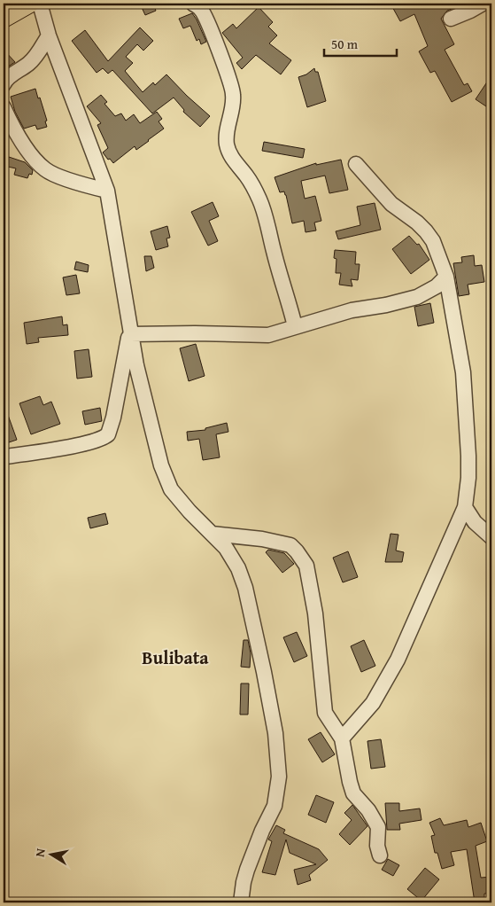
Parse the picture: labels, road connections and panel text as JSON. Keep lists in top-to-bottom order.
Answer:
{
  "districts": ["Bulibata"],
  "scale_bar": "50 m",
  "north": "left"
}
